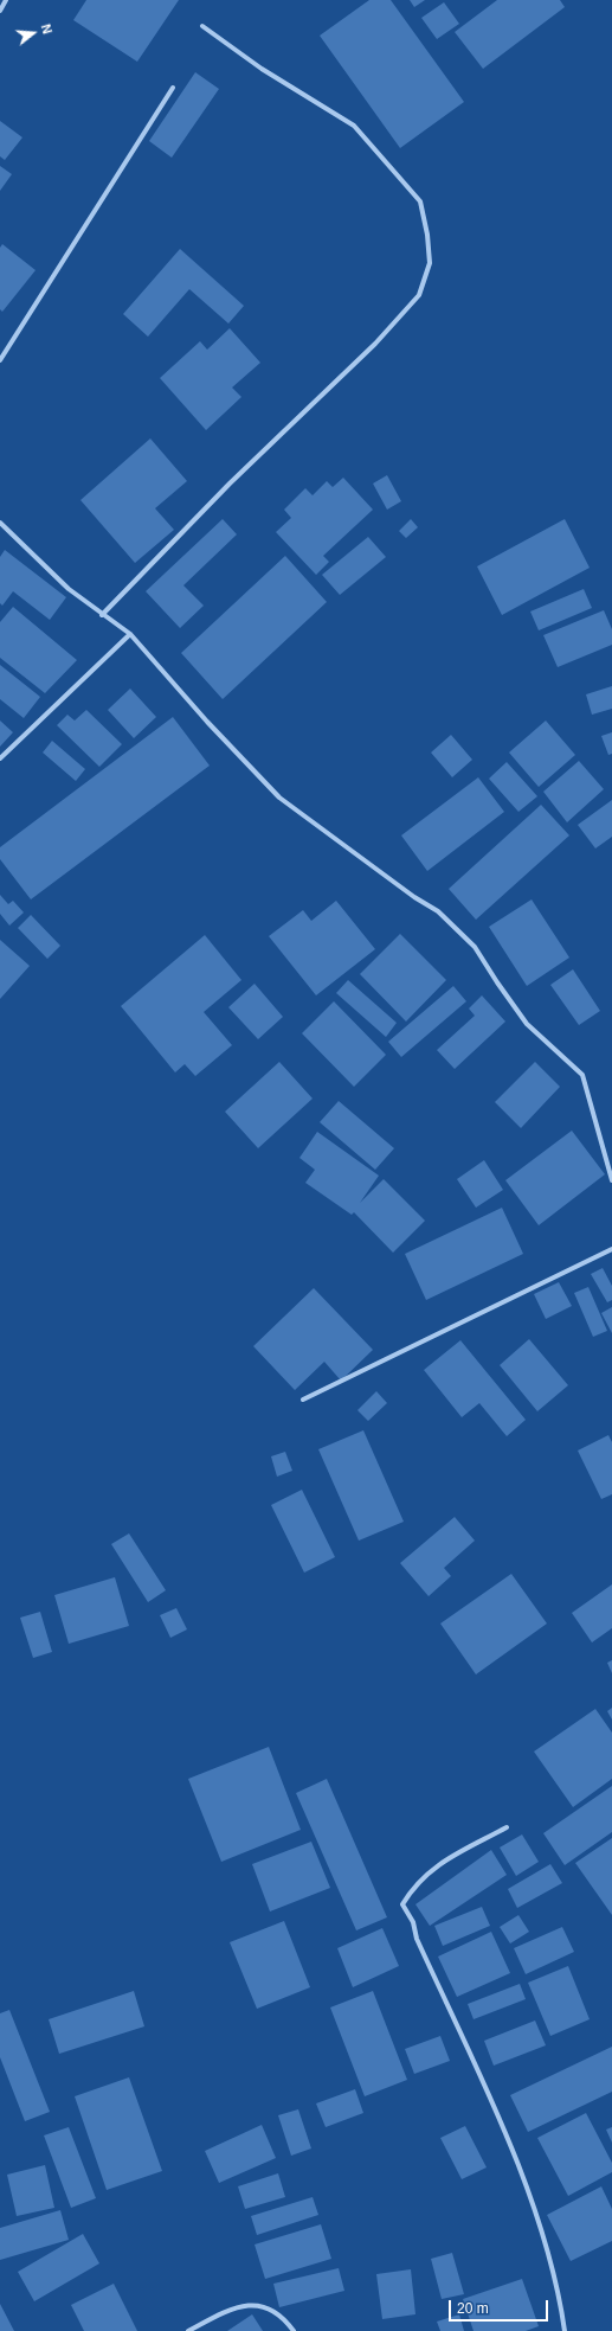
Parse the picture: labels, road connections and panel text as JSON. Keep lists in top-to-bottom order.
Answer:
{
  "scale_bar": "20 m",
  "north": "right"
}
